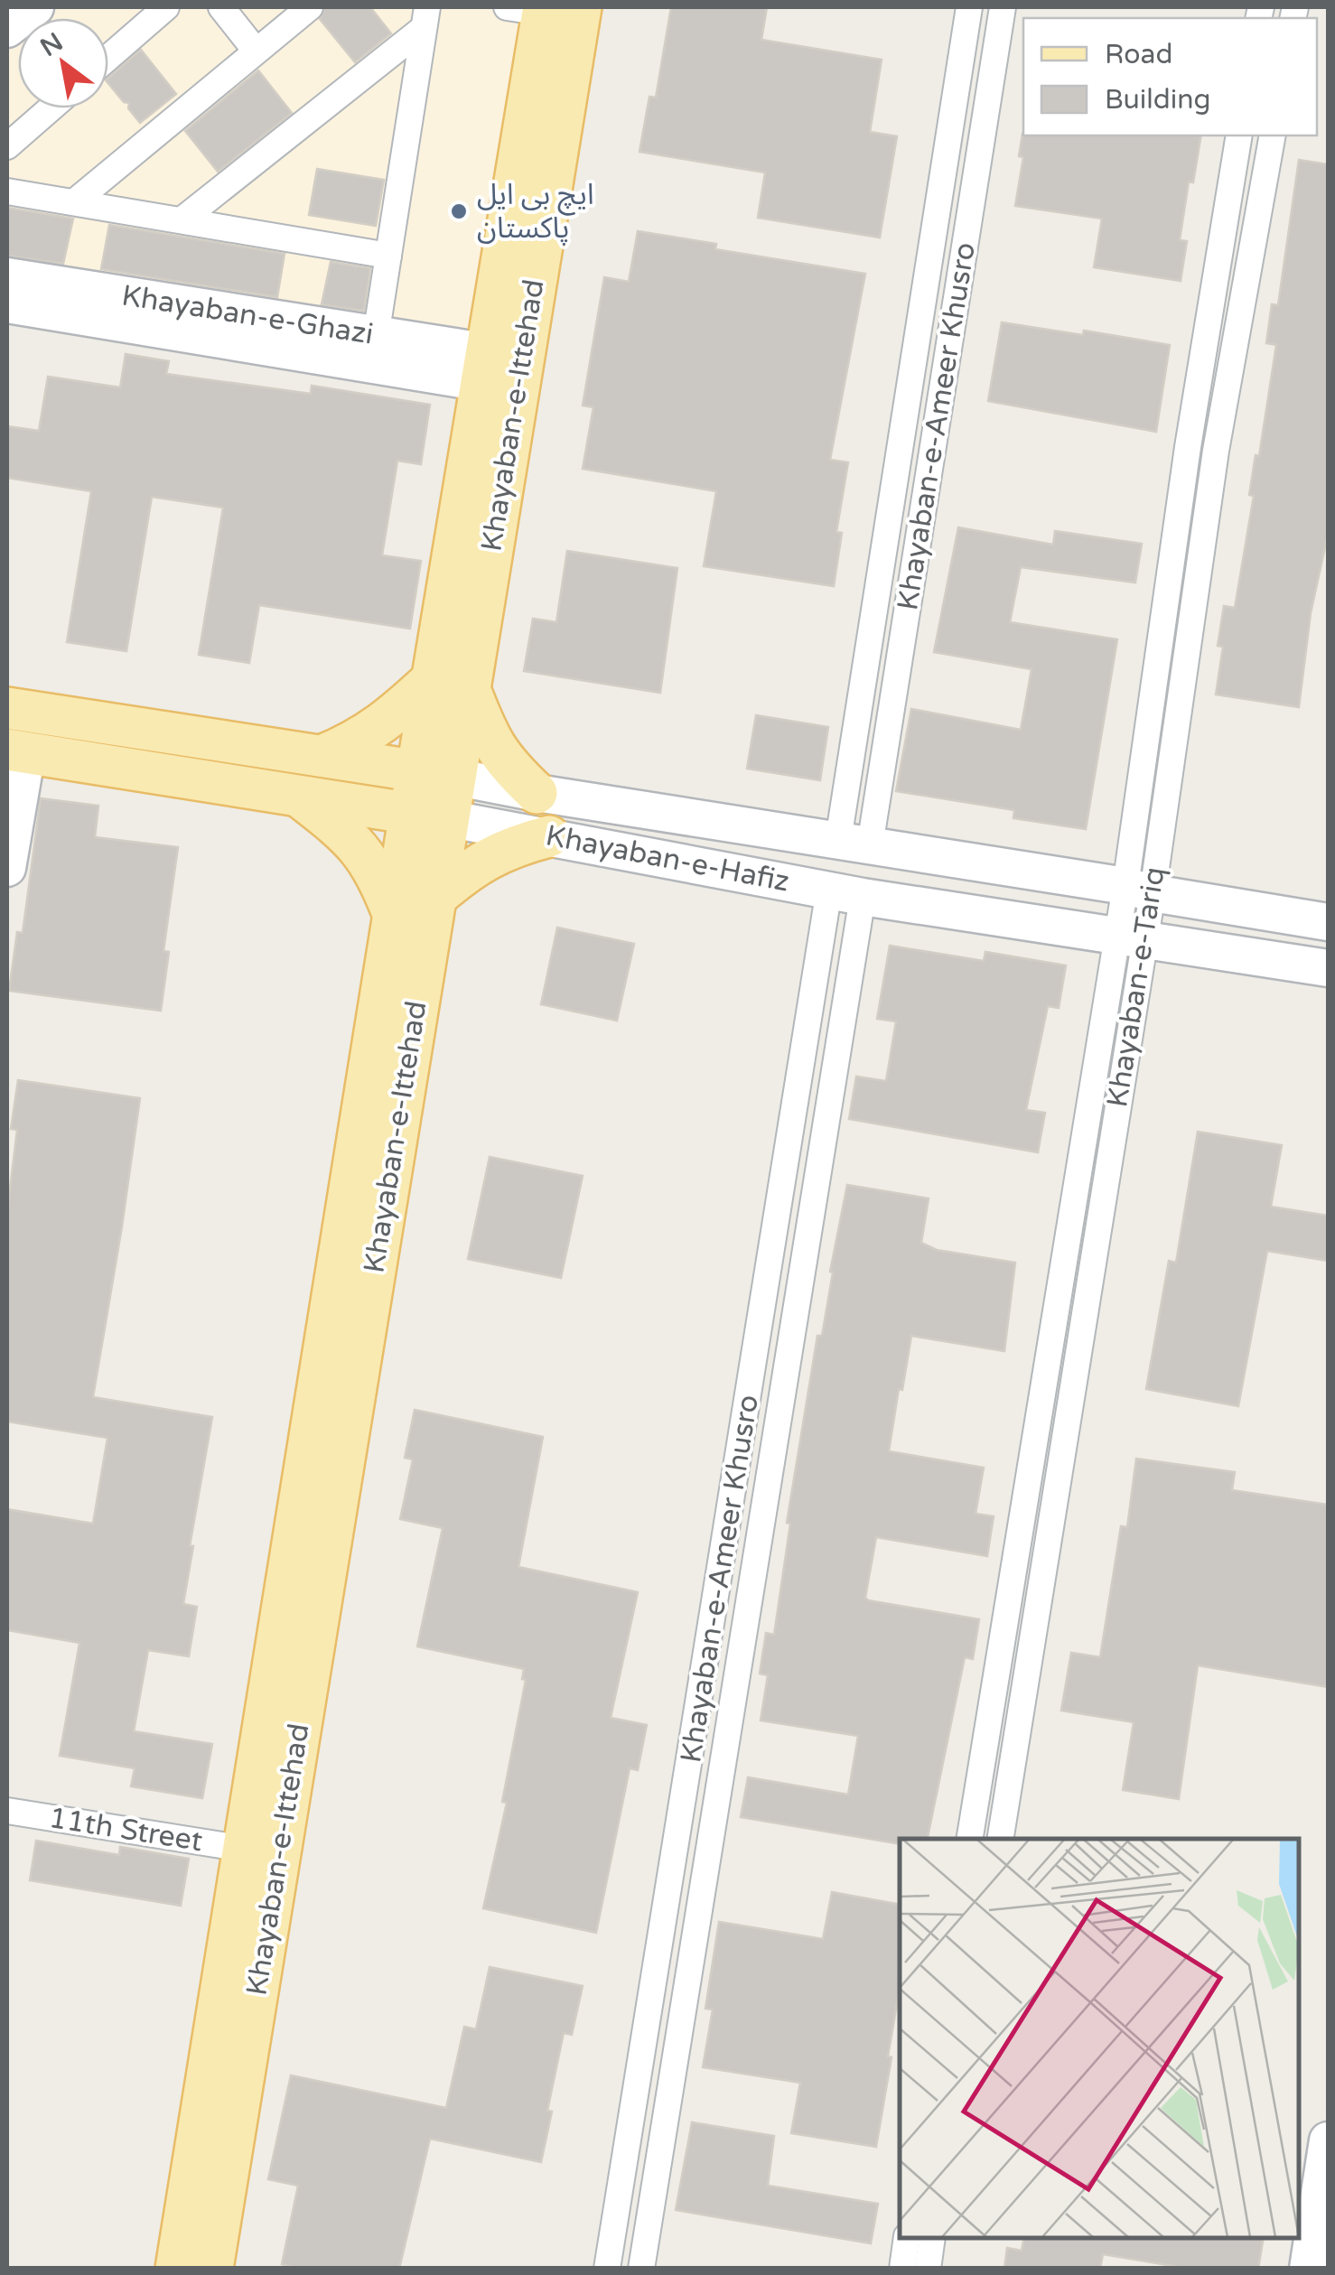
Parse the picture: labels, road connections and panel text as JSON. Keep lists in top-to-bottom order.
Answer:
{
  "streets": {
    "main road": ["Khayaban-e-Ittehad", "Khayaban-e-Hafiz"],
    "street": [
      "Khayaban-e-Ghazi",
      "Khayaban-e-Ameer Khusro",
      "Khayaban-e-Tariq",
      "11th Street"
    ]
  },
  "crossings": [
    ["Khayaban-e-Ghazi", "Khayaban-e-Ittehad"],
    ["Khayaban-e-Ittehad", "Khayaban-e-Hafiz"],
    ["Khayaban-e-Ittehad", "11th Street"],
    ["Khayaban-e-Ameer Khusro", "Khayaban-e-Hafiz"],
    ["Khayaban-e-Hafiz", "Khayaban-e-Tariq"]
  ],
  "places": ["ایچ بی ایل پاکستان"],
  "legend": ["Road", "Building"],
  "north": "top left"
}
